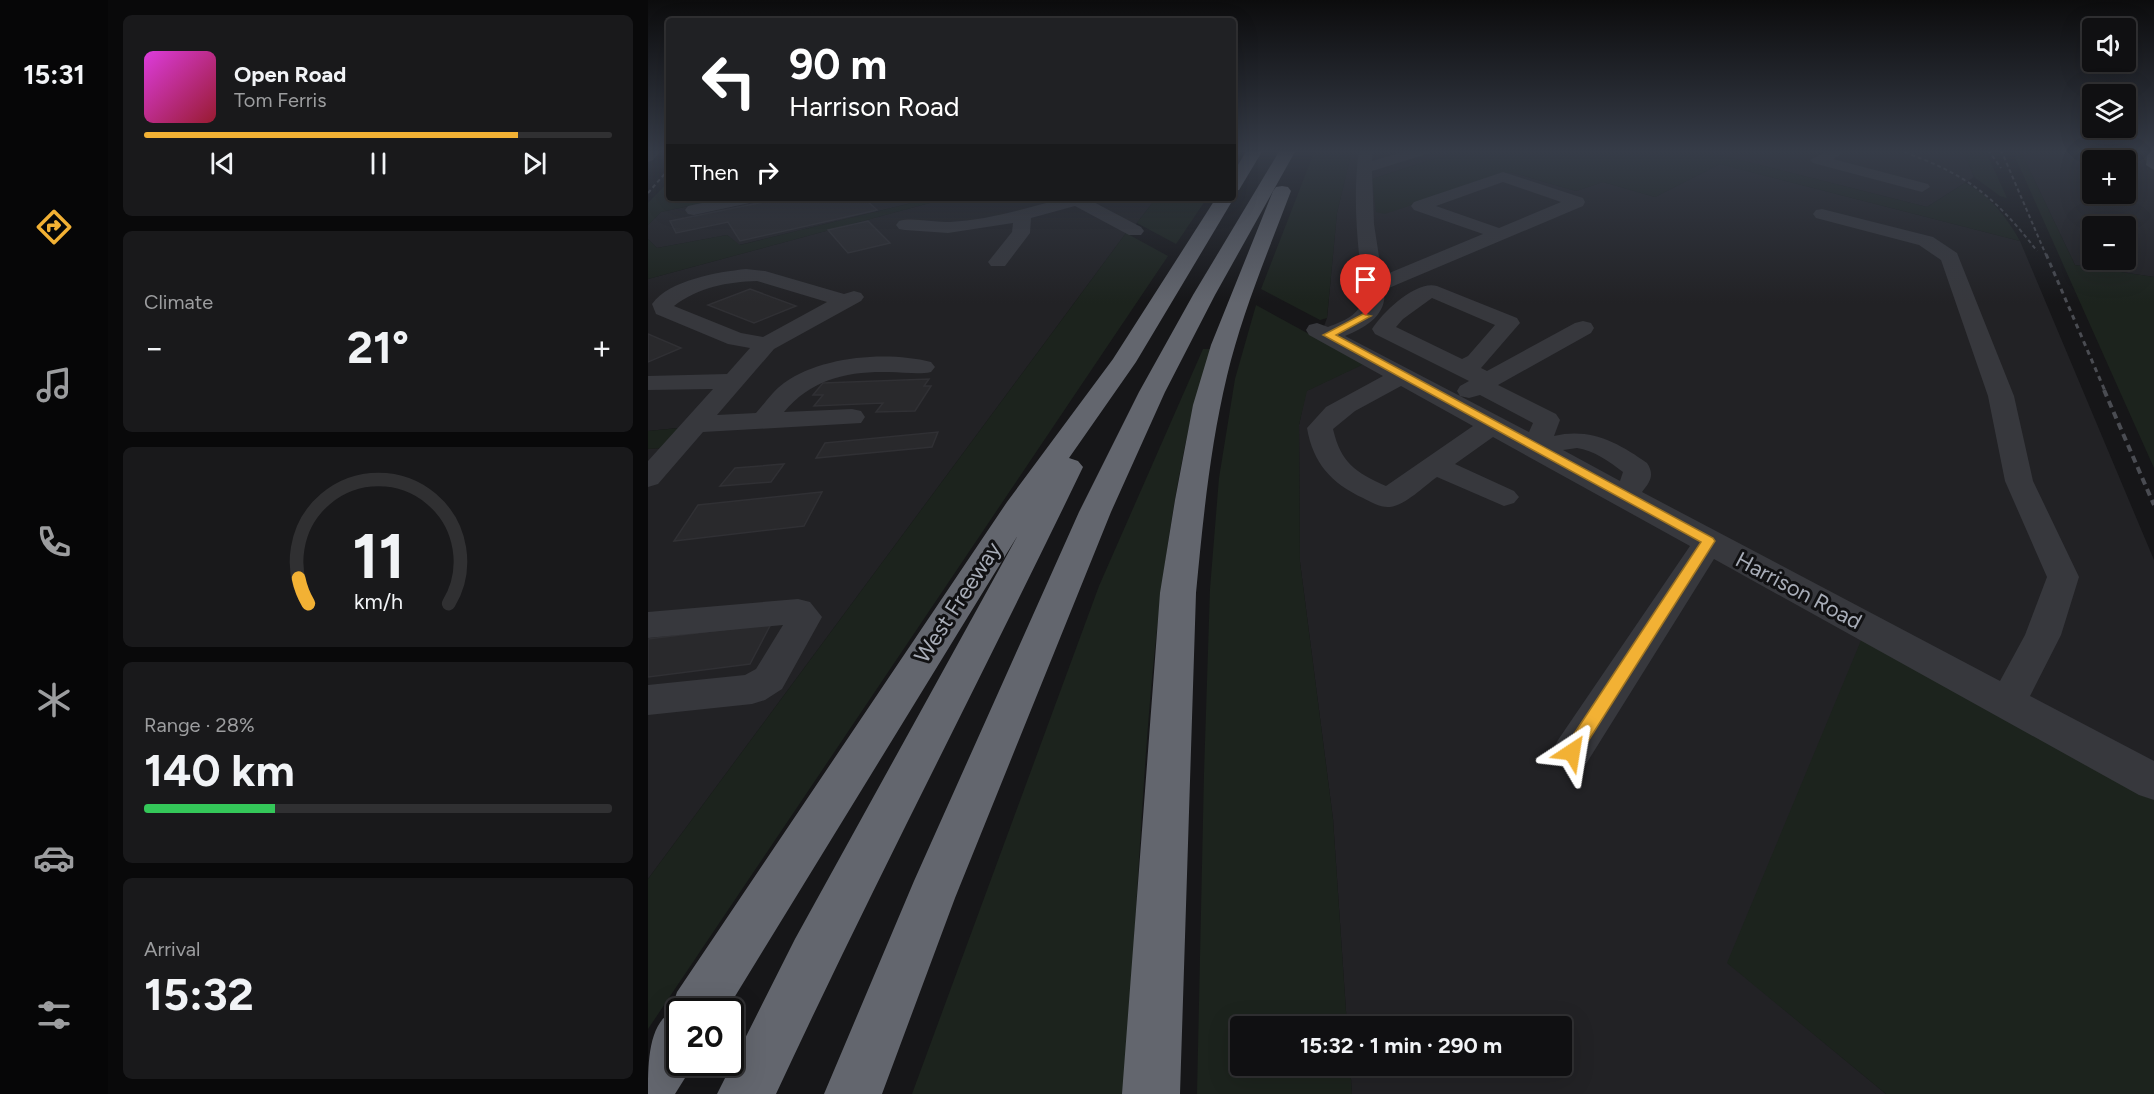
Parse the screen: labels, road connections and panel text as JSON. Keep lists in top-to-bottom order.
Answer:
{
  "streets": {
    "highway": ["West Freeway"],
    "street": ["Harrison Road"]
  },
  "page": {
    "tabs": "15:31",
    "map_buttons": ["+", "−"],
    "turn": ["90 m", "Harrison Road"],
    "song": ["Open Road", "Tom Ferris"],
    "then": "Then",
    "tile": [
      "Climate",
      ["Range · 28%", "140 km"],
      ["Arrival", "15:32"]
    ],
    "heat": ["−", "21°", "+"],
    "limit": "20",
    "trip": "15:32 · 1 min · 290 m",
    "gauge": ["11", "km/h"]
  }
}
